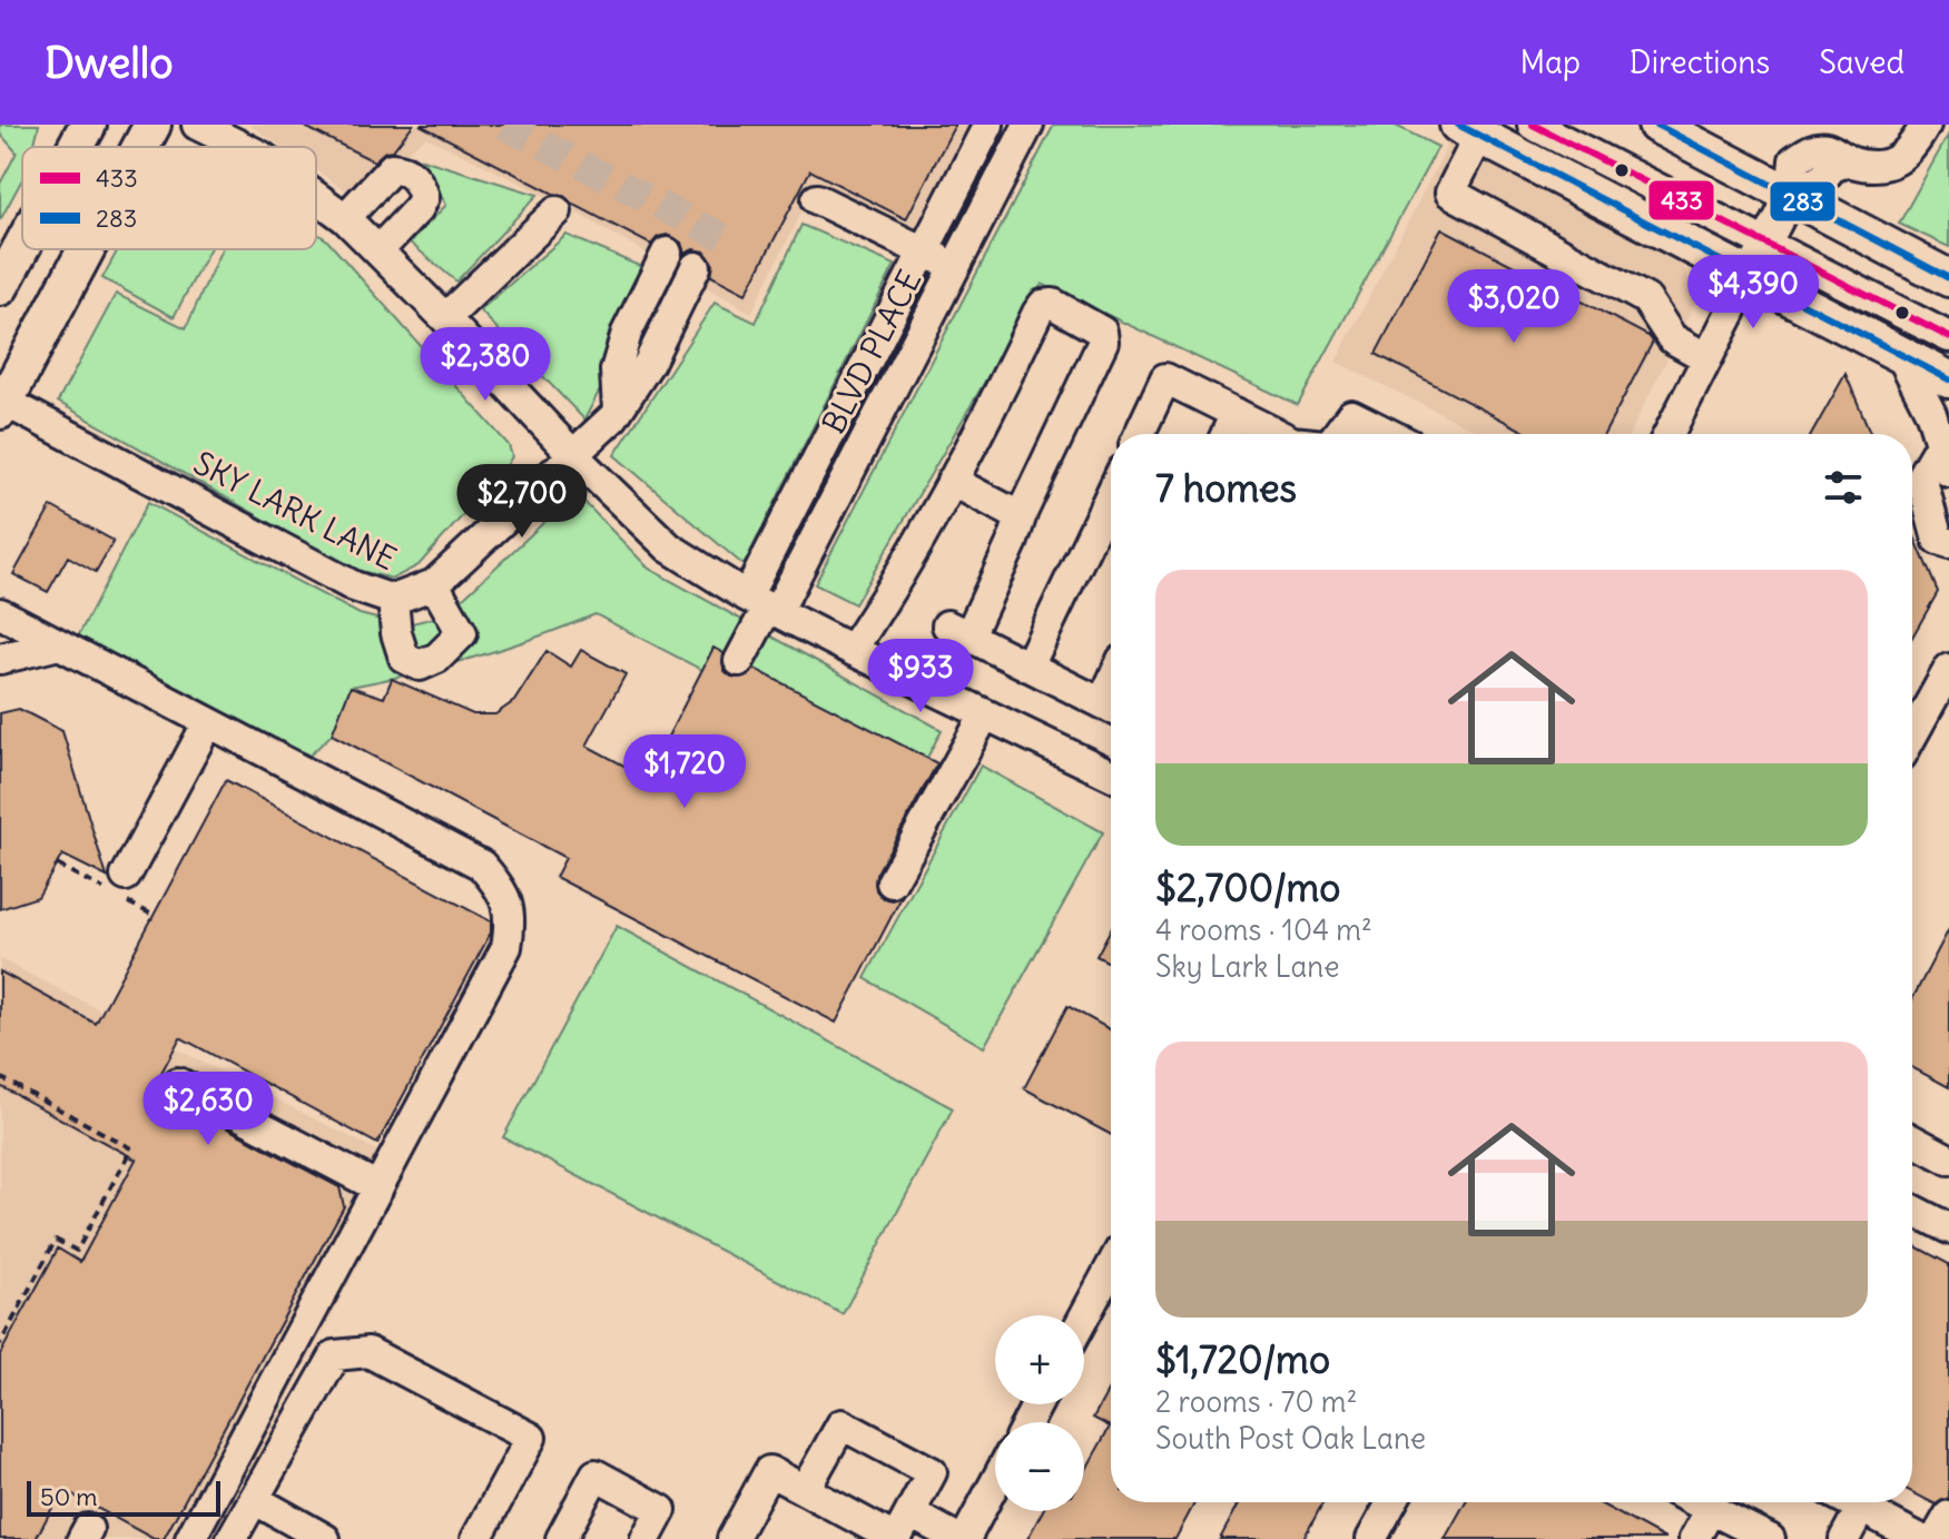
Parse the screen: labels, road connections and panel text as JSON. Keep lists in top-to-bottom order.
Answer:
{
  "streets": {
    "street": ["BLVD PLACE", "SKY LARK LANE"]
  },
  "lines": ["transit line 433", "transit line 283"],
  "legend": ["433", "283"],
  "scale_bar": "50 m",
  "page": {
    "header": "Dwello",
    "nav": ["Map", "Directions", "Saved"],
    "price": [
      "$4,390",
      "$3,020",
      "$2,380",
      "$2,700",
      "$933",
      "$1,720",
      "$2,630"
    ],
    "heading": "7 homes",
    "list": [
      {
        "name": "$2,700/mo",
        "note": "4 rooms · 104 m² · Sky Lark Lane"
      },
      {
        "name": "$1,720/mo",
        "note": "2 rooms · 70 m² · South Post Oak Lane"
      }
    ],
    "map_buttons": ["+", "−"],
    "scale": "50 m"
  }
}
